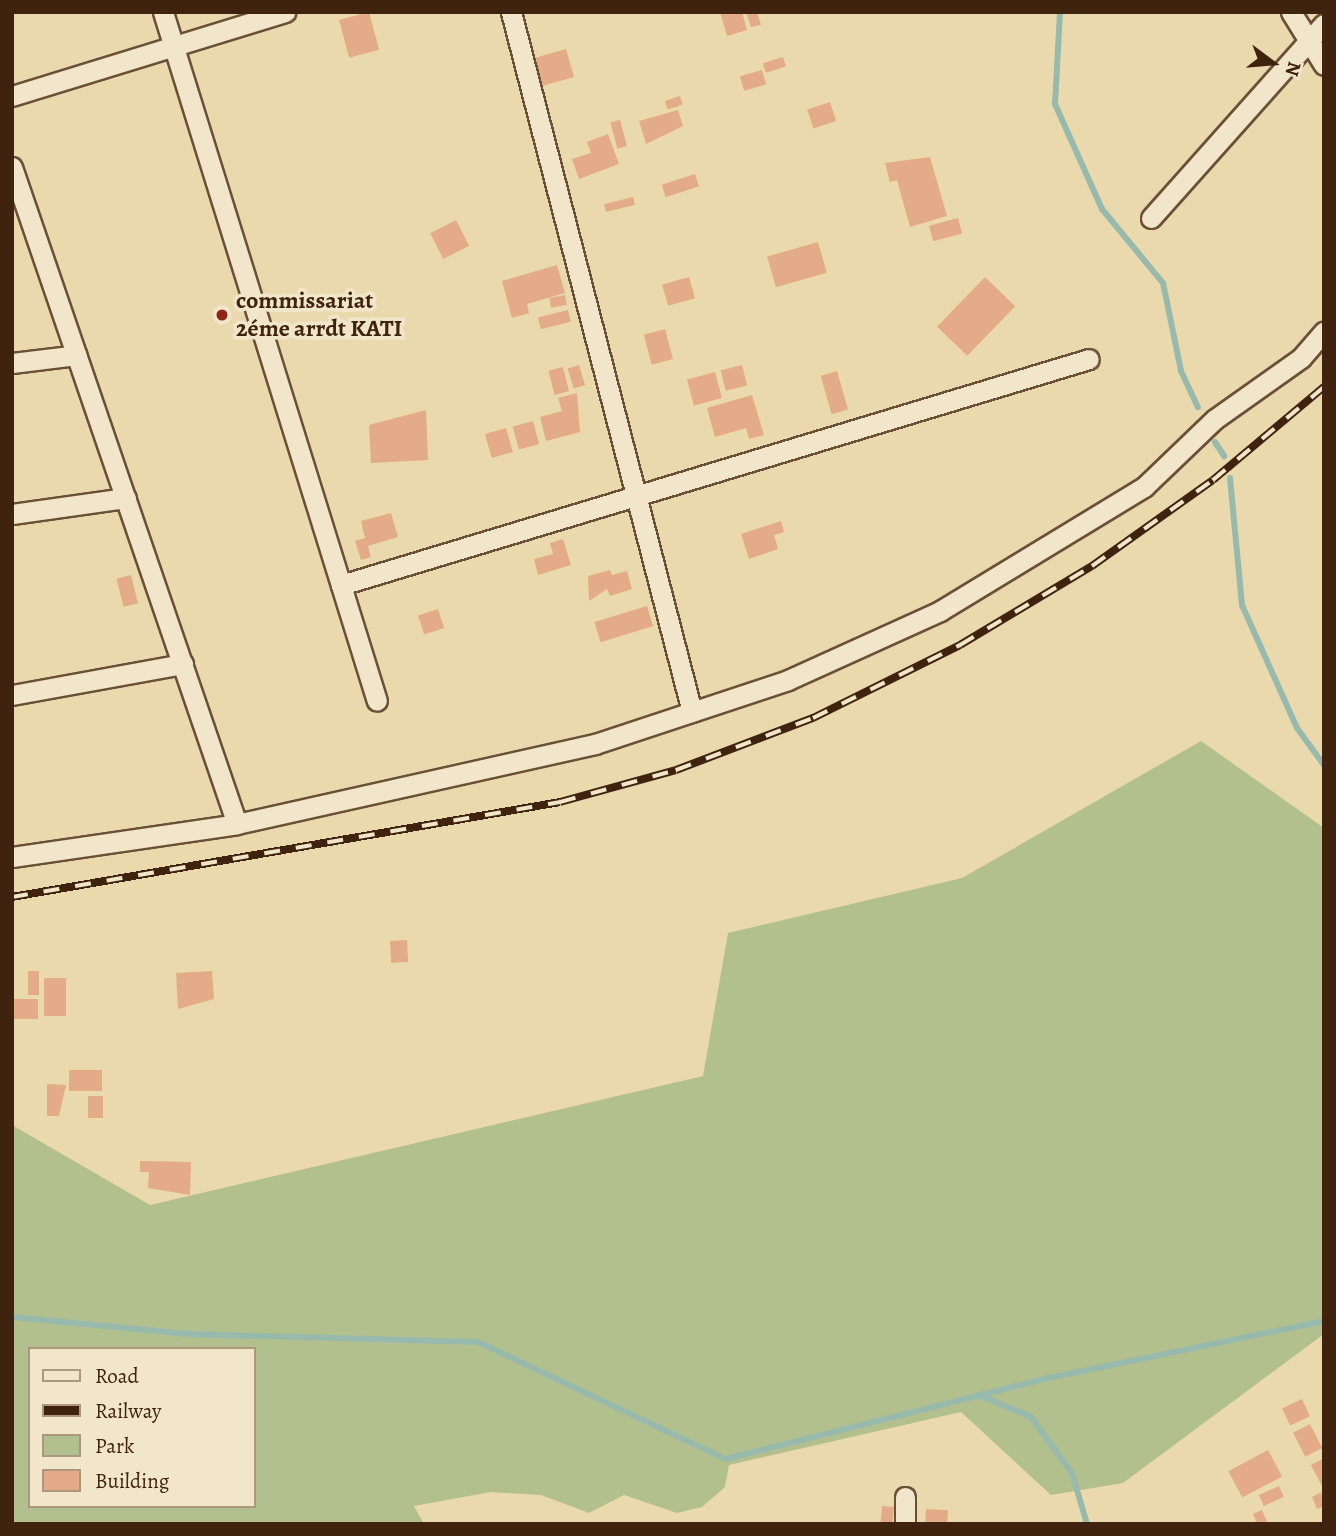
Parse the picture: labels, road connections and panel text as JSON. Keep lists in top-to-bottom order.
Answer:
{
  "places": ["commissariat 2éme arrdt KATI"],
  "legend": [
    "Road",
    "Railway",
    "Park",
    "Building"
  ],
  "north": "right"
}
